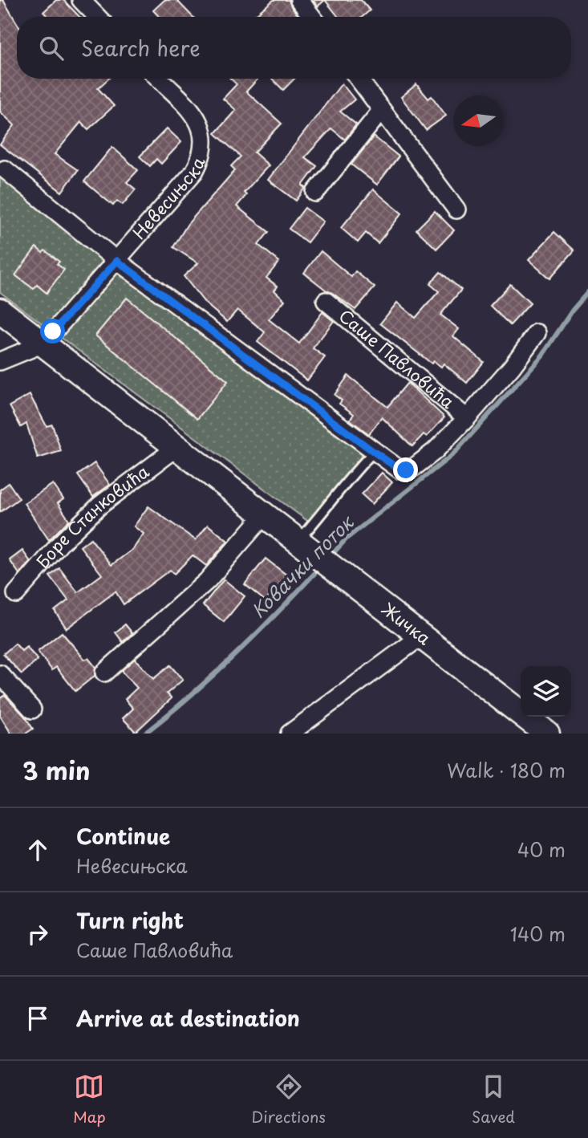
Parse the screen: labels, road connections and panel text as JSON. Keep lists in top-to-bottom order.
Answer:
{
  "streets": {
    "main road": ["Жичка"],
    "street": ["Невесињска", "Саше Павловића", "Боре Станковића"]
  },
  "crossings": [
    ["Невесињска", "Саше Павловића"],
    ["Невесињска", "Жичка"],
    ["Боре Станковића", "Жичка"]
  ],
  "water": ["Ковачки поток"],
  "north": "left",
  "page": {
    "search": "Search here",
    "heading": ["3 min", "Walk · 180 m"],
    "list": [
      ["Continue", "Невесињска", "40 m"],
      ["Turn right", "Саше Павловића", "140 m"],
      "Arrive at destination"
    ],
    "nav": ["Map", "Directions", "Saved"]
  }
}
